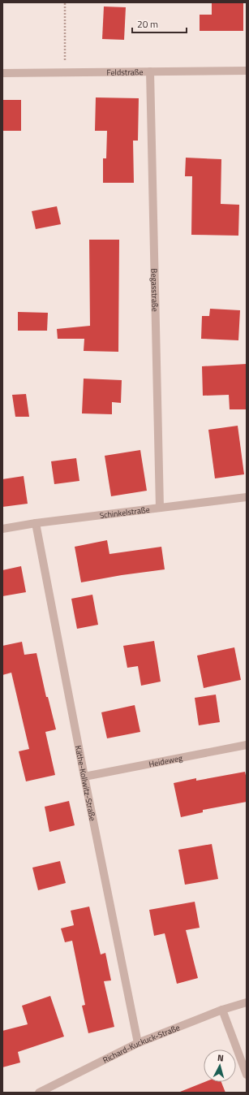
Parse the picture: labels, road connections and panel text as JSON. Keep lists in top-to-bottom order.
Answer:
{
  "streets": {
    "street": [
      "Feldstraße",
      "Begasstraße",
      "Schinkelstraße",
      "Heideweg",
      "Käthe-Kollwitz-Straße",
      "Richard-Kuckuck-Straße"
    ]
  },
  "crossings": [
    ["Feldstraße", "Begasstraße"],
    ["Begasstraße", "Schinkelstraße"],
    ["Schinkelstraße", "Käthe-Kollwitz-Straße"],
    ["Heideweg", "Käthe-Kollwitz-Straße"],
    ["Käthe-Kollwitz-Straße", "Richard-Kuckuck-Straße"]
  ],
  "scale_bar": "20 m",
  "north": "top"
}
